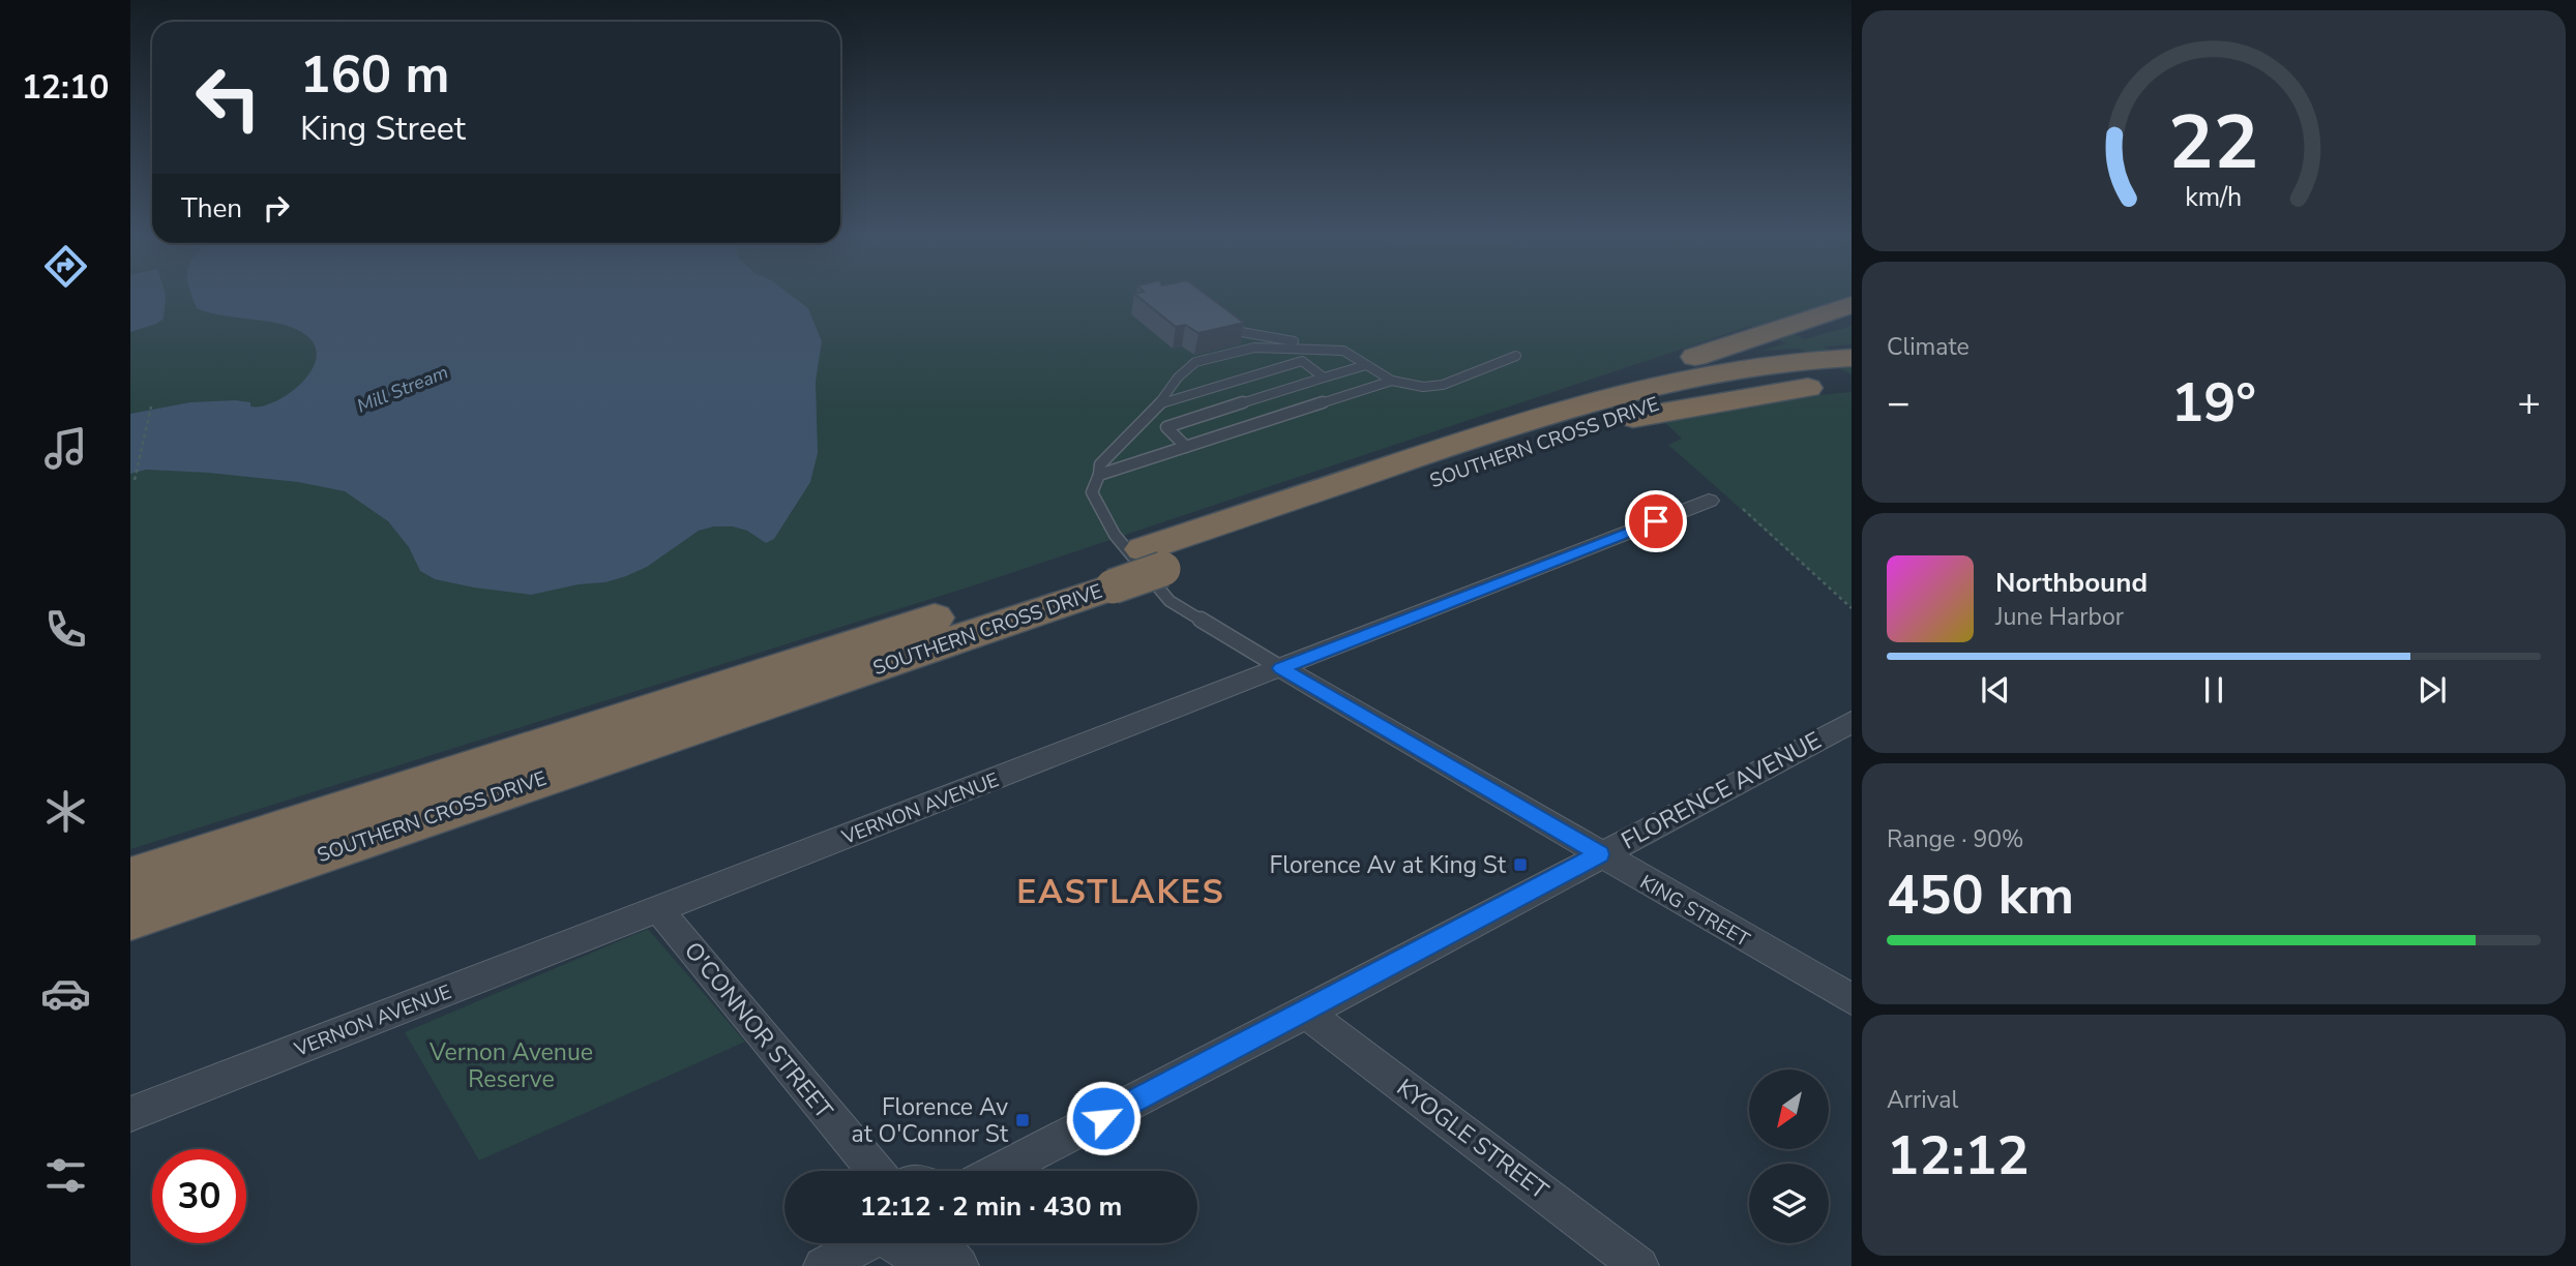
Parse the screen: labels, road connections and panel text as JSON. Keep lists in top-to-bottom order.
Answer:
{
  "streets": {
    "highway": ["SOUTHERN CROSS DRIVE"],
    "street": [
      "FLORENCE AVENUE",
      "VERNON AVENUE",
      "KING STREET",
      "O'CONNOR STREET",
      "KYOGLE STREET"
    ]
  },
  "crossings": [
    ["FLORENCE AVENUE", "KING STREET"],
    ["FLORENCE AVENUE", "KYOGLE STREET"],
    ["VERNON AVENUE", "KING STREET"],
    ["VERNON AVENUE", "O'CONNOR STREET"]
  ],
  "districts": ["EASTLAKES"],
  "water": ["Mill Stream"],
  "parks": ["Vernon Avenue Reserve"],
  "places": {
    "transit": ["Florence Av at King St", "Florence Av at O'Connor St"]
  },
  "north": "bottom left",
  "page": {
    "tabs": "12:10",
    "turn": ["160 m", "King Street"],
    "then": "Then",
    "tile": [
      "Climate",
      ["Range · 90%", "450 km"],
      ["Arrival", "12:12"]
    ],
    "heat": ["−", "19°", "+"],
    "song": ["Northbound", "June Harbor"],
    "limit": "30",
    "trip": "12:12 · 2 min · 430 m",
    "gauge": ["22", "km/h"]
  }
}
